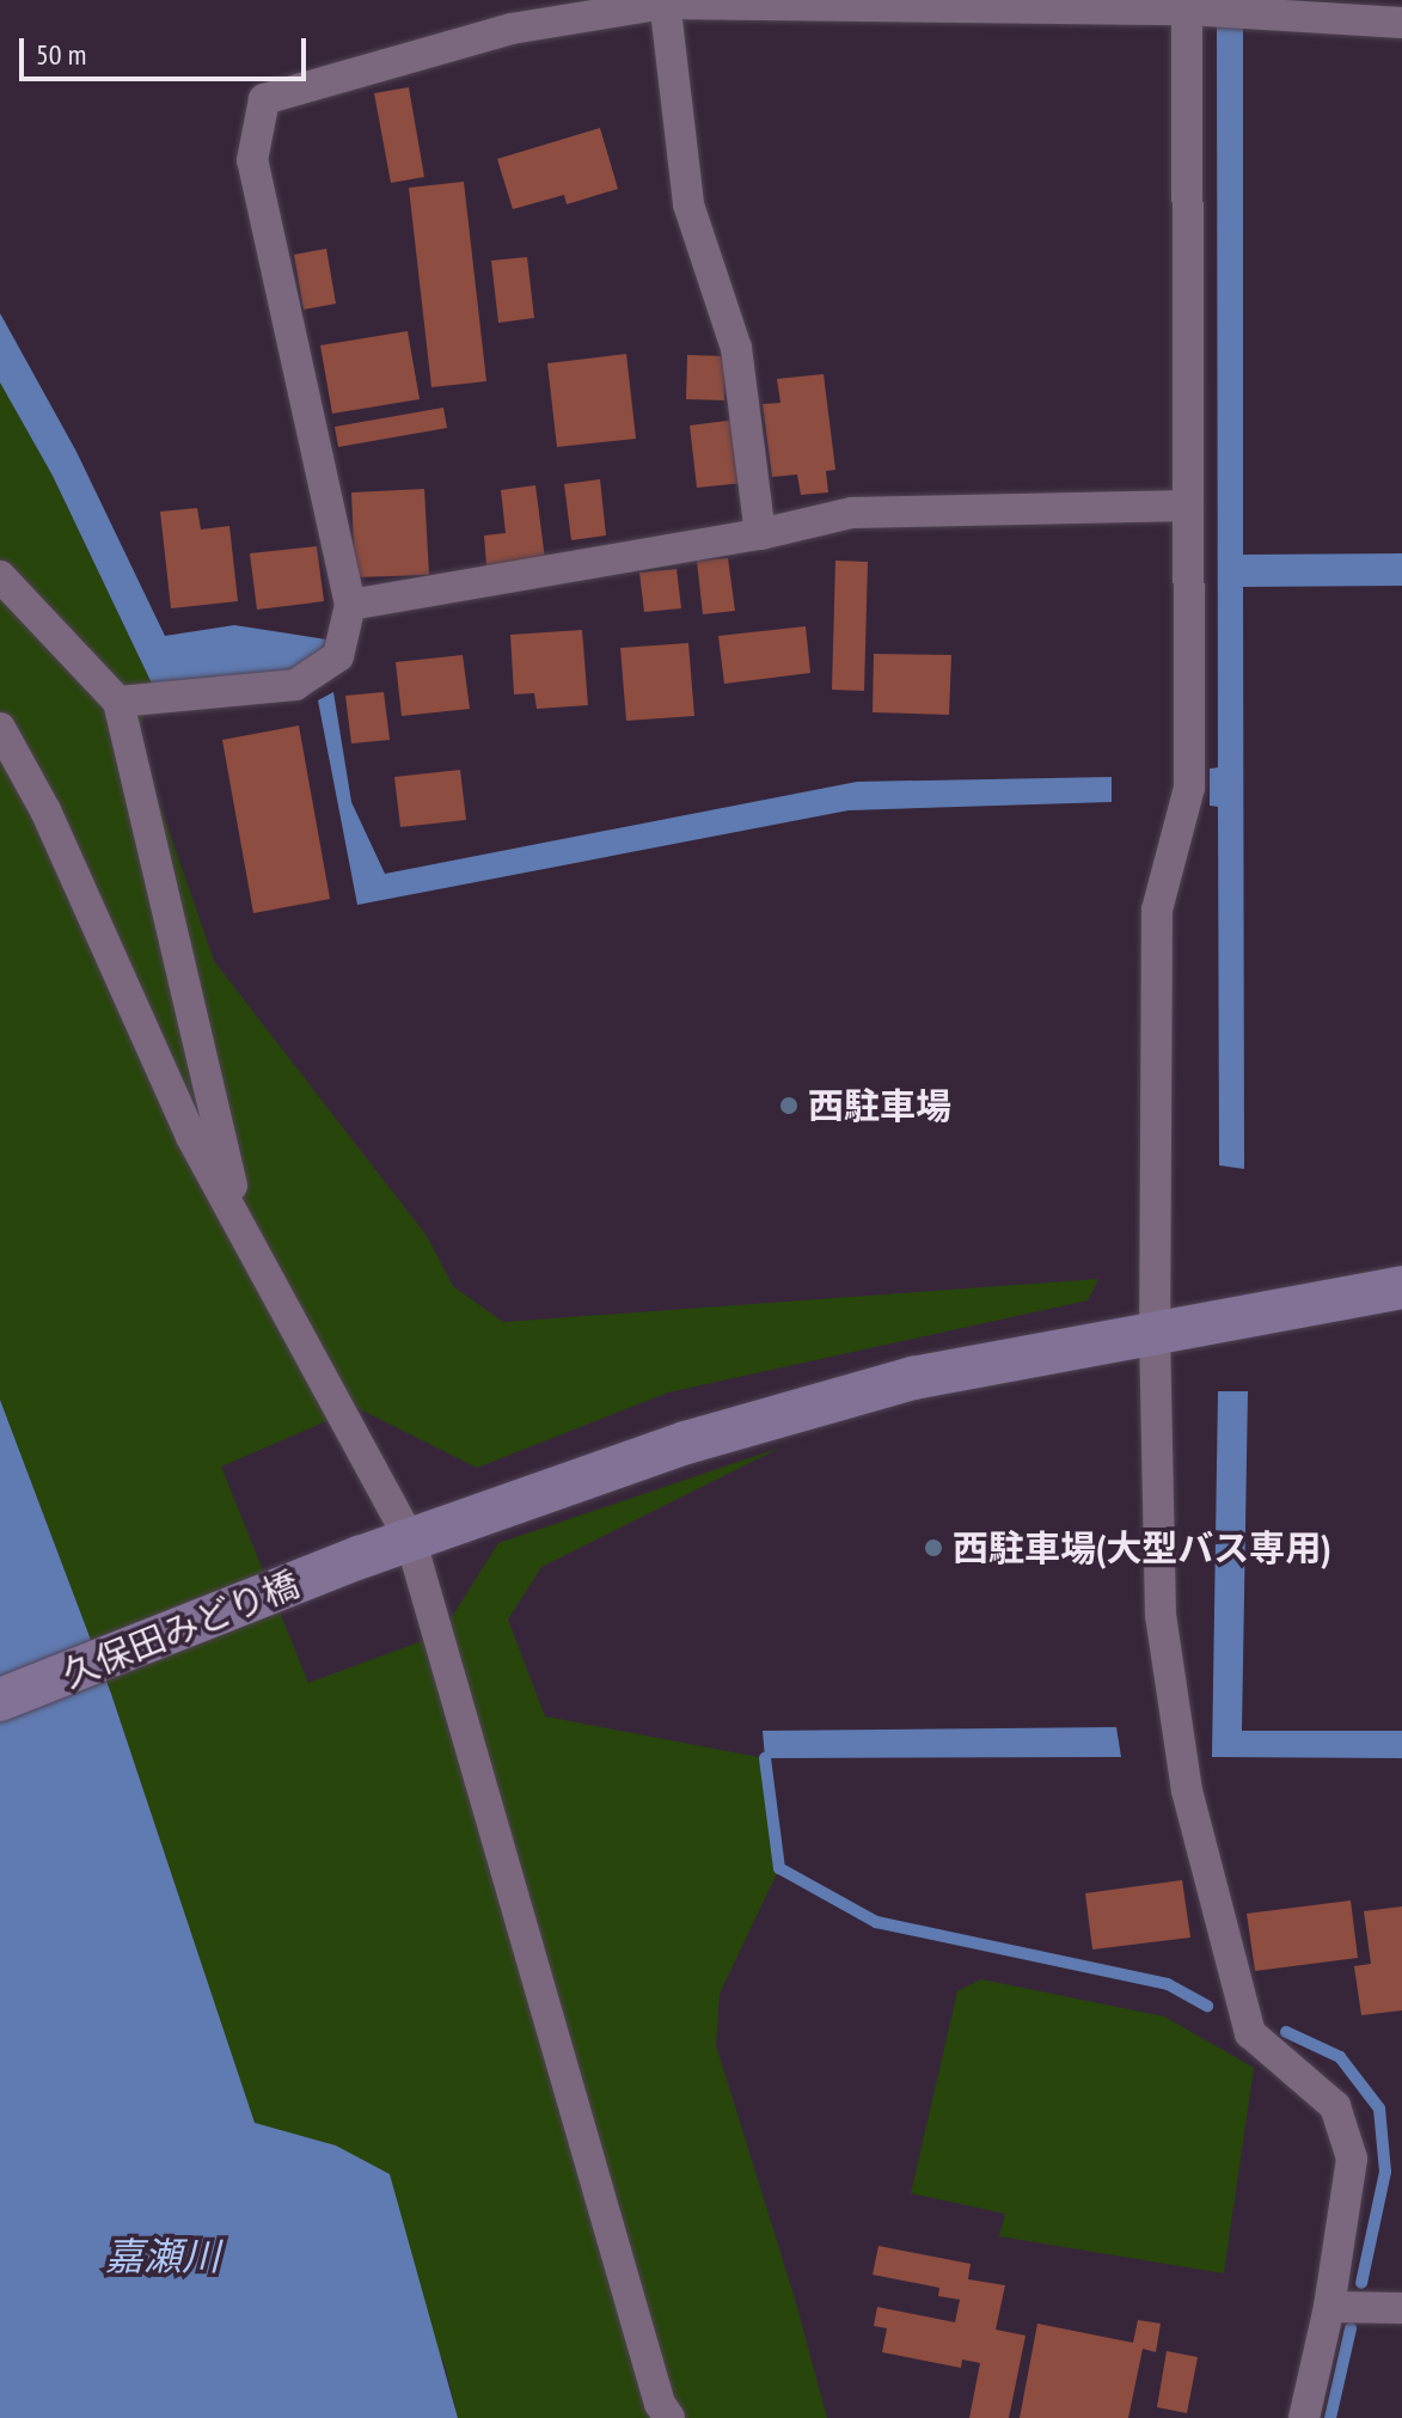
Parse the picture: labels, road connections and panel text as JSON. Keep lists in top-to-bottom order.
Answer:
{
  "streets": {
    "street": ["久保田みどり橋"]
  },
  "water": ["嘉瀬川"],
  "places": ["西駐車場", "西駐車場(大型バス専用)"],
  "scale_bar": "50 m"
}
